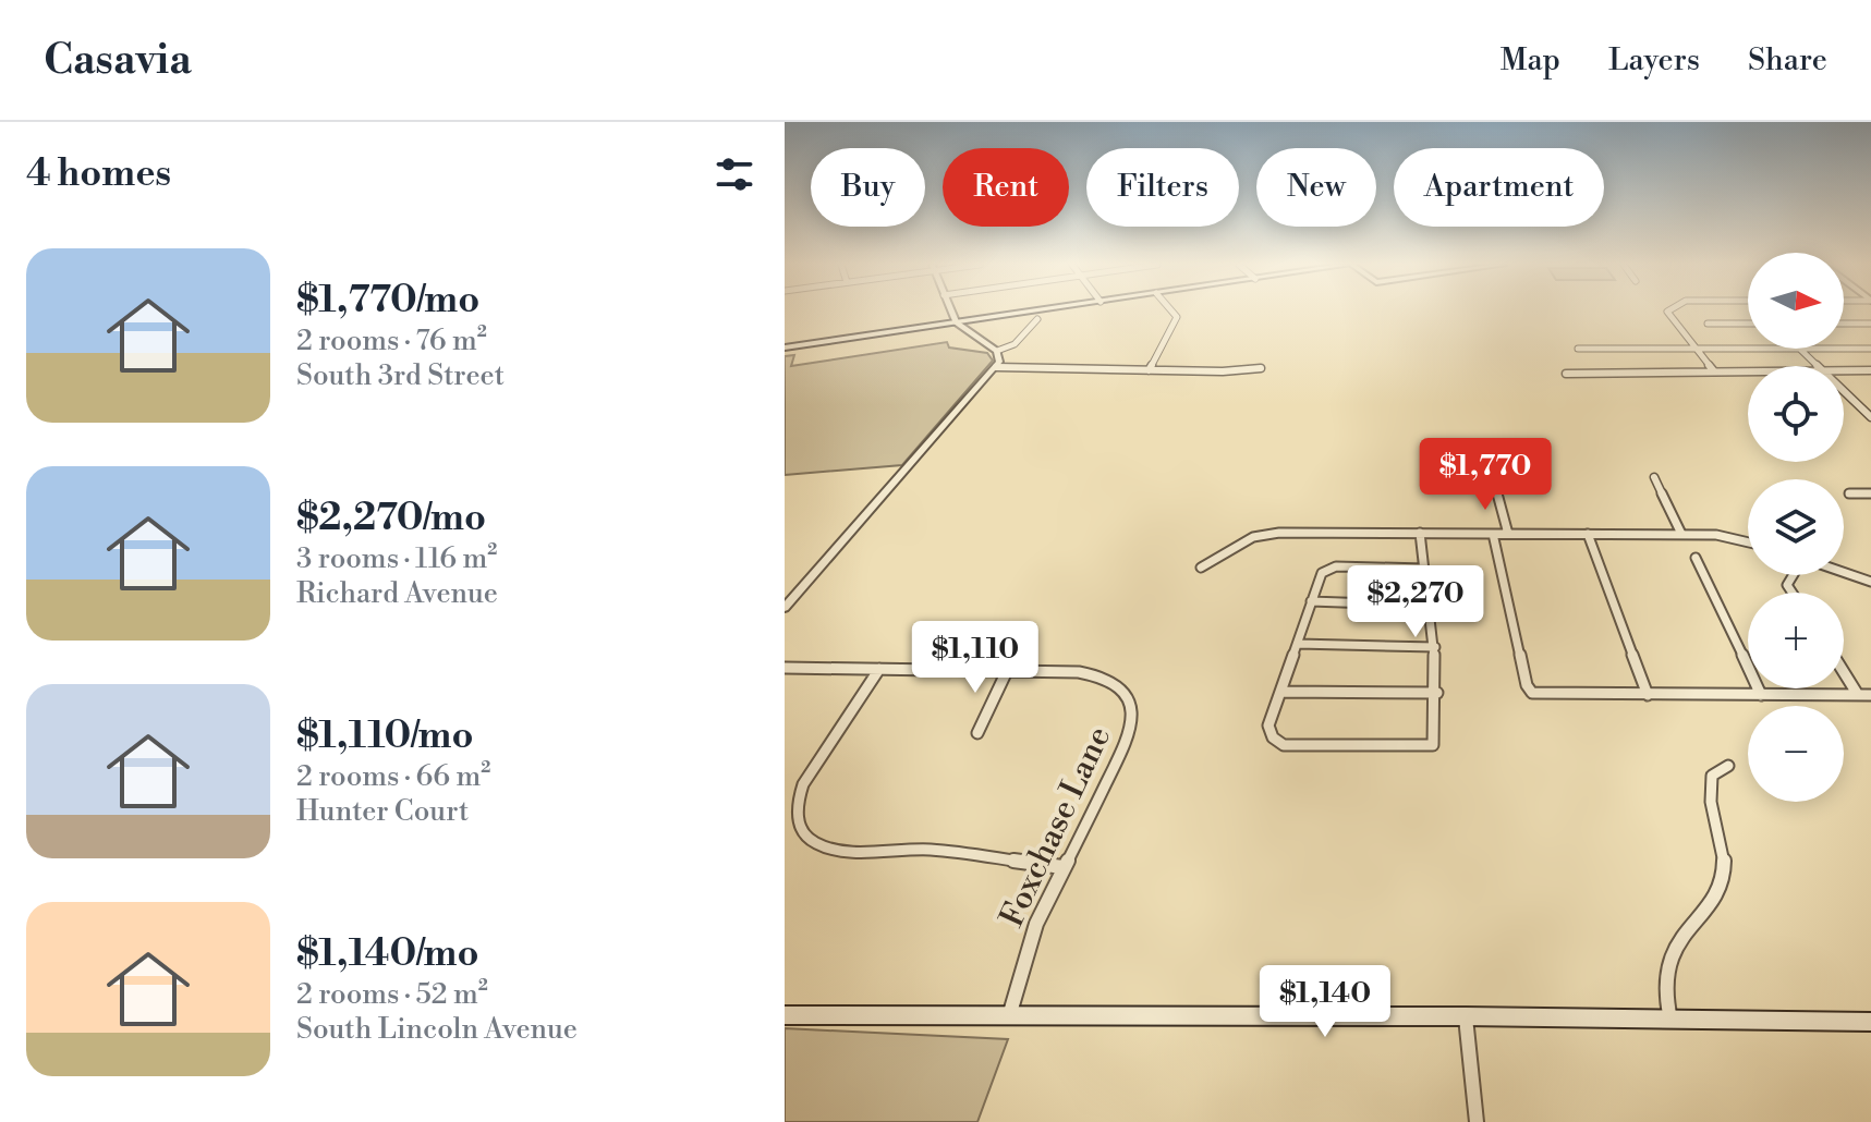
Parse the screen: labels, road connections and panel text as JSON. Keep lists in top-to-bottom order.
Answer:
{
  "streets": {
    "street": ["Foxchase Lane"]
  },
  "north": "right",
  "page": {
    "header": "Casavia",
    "nav": ["Map", "Layers", "Share"],
    "heading": "4 homes",
    "chip": [
      "Buy",
      "Rent",
      "Filters",
      "New",
      "Apartment"
    ],
    "list": [
      {
        "name": "$1,770/mo",
        "note": "2 rooms · 76 m² · South 3rd Street"
      },
      {
        "name": "$2,270/mo",
        "note": "3 rooms · 116 m² · Richard Avenue"
      },
      {
        "name": "$1,110/mo",
        "note": "2 rooms · 66 m² · Hunter Court"
      },
      {
        "name": "$1,140/mo",
        "note": "2 rooms · 52 m² · South Lincoln Avenue"
      }
    ],
    "map_buttons": ["+", "−"],
    "price": [
      "$1,770",
      "$2,270",
      "$1,110",
      "$1,140"
    ]
  }
}
